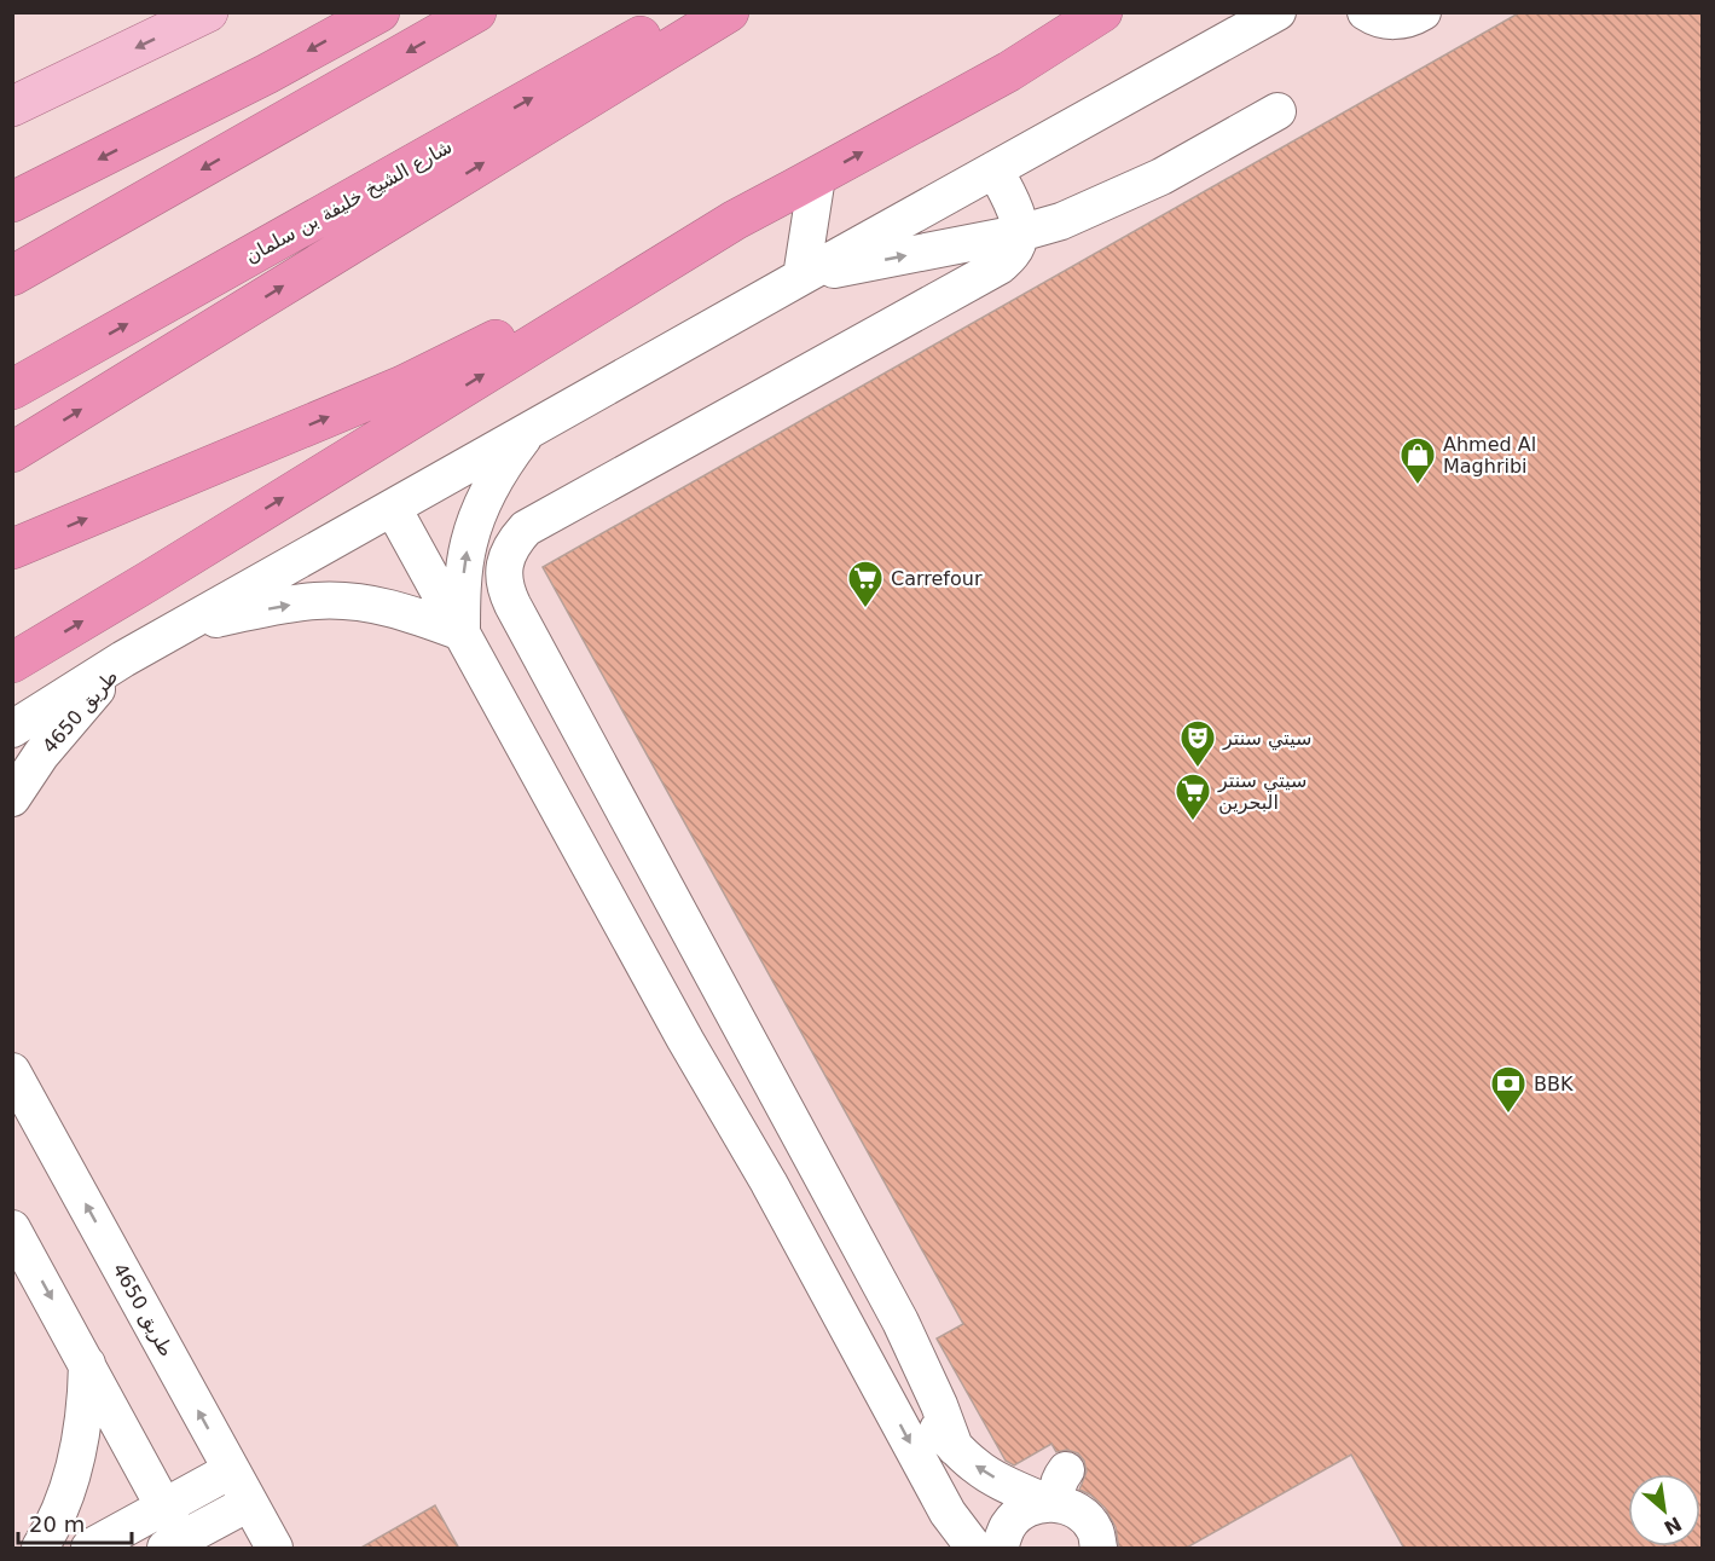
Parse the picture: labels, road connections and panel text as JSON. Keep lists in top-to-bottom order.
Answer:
{
  "streets": {
    "highway": ["شارع الشيخ خليفة بن سلمان"],
    "lane": ["طريق 4650"]
  },
  "places": {
    "shop": ["Ahmed Al Maghribi"],
    "supermarket": ["Carrefour", "سيتي سنتر البحرين"],
    "theatre": ["سيتي سنتر"],
    "bank": ["BBK"]
  },
  "scale_bar": "20 m",
  "north": "bottom right"
}
